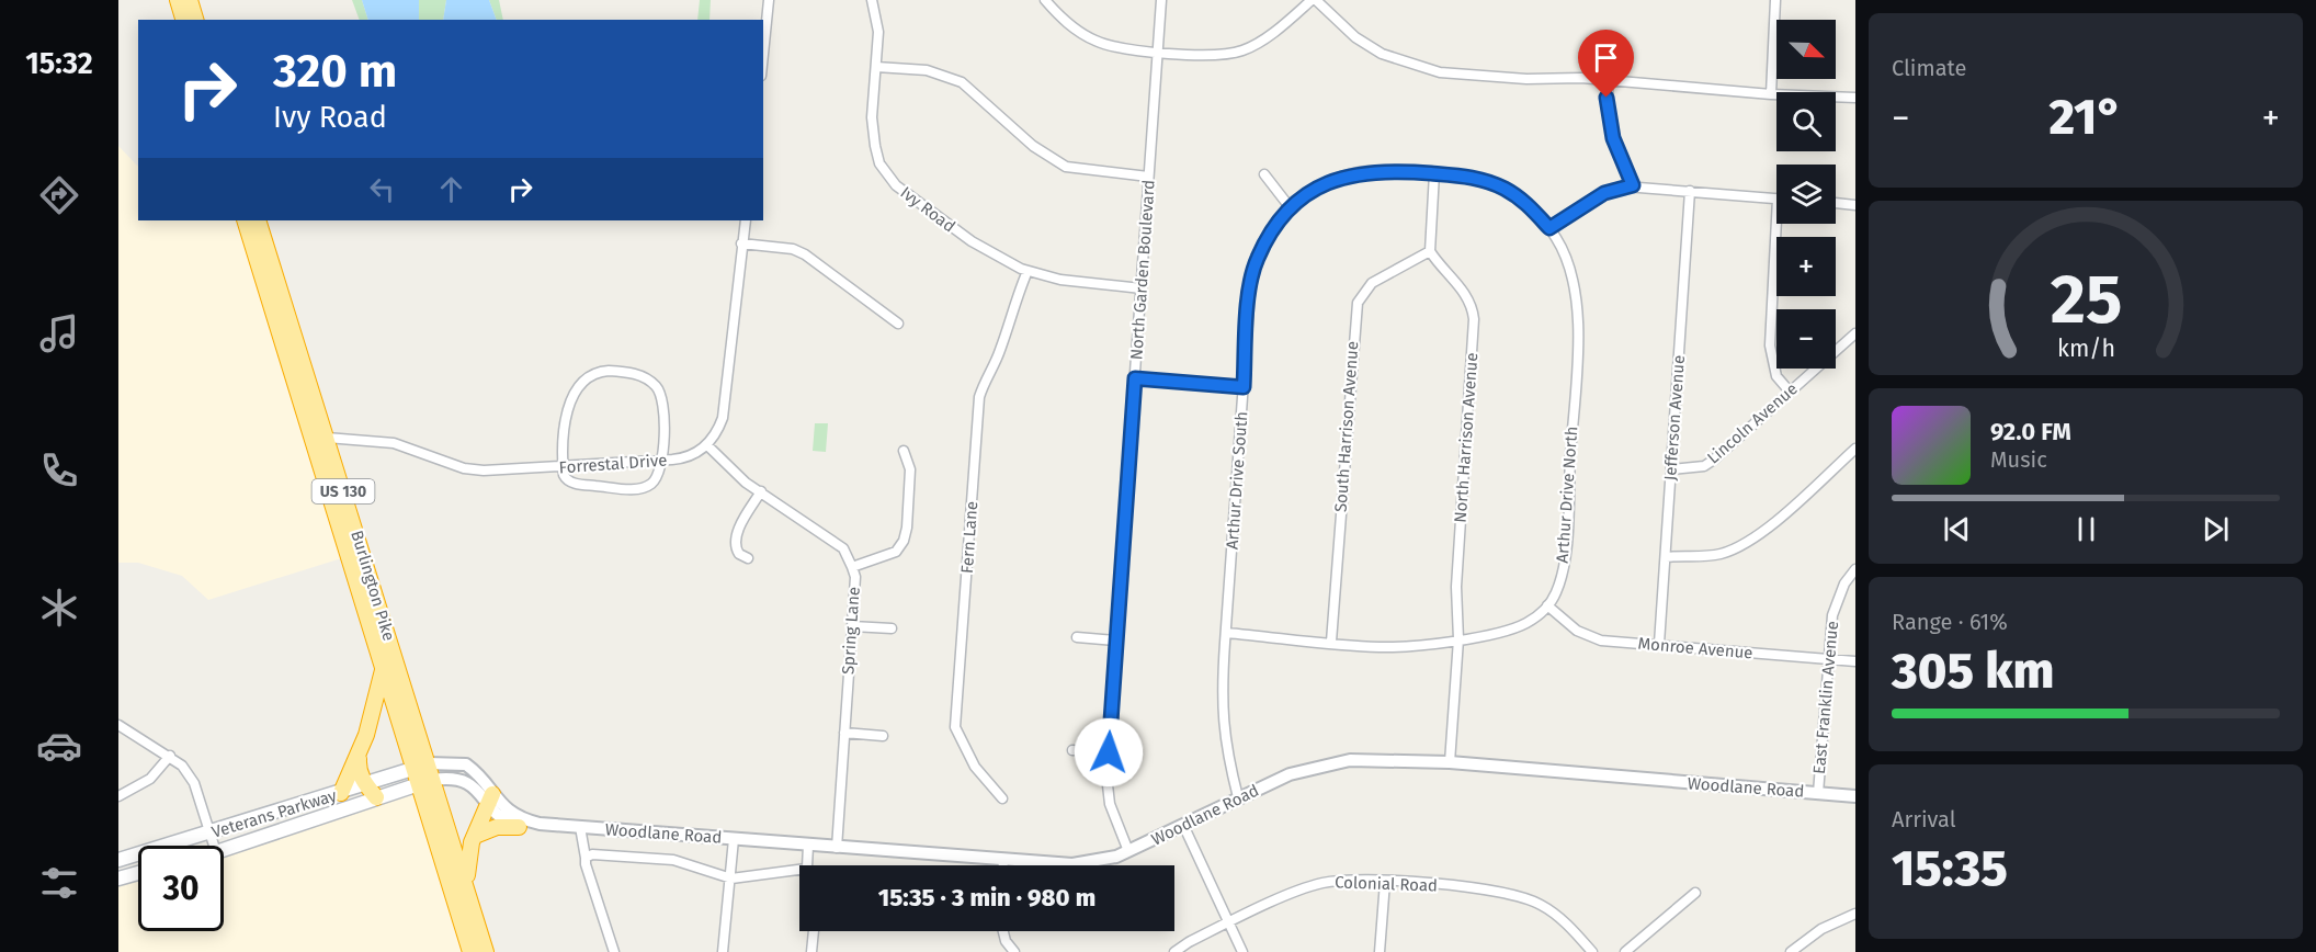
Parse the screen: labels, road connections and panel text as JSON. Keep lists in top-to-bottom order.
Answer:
{
  "streets": {
    "highway": ["US 130", "Burlington Pike"],
    "main road": ["Veterans Parkway"],
    "street": [
      "Ivy Road",
      "North Garden Boulevard",
      "Jefferson Avenue",
      "Lincoln Avenue",
      "South Harrison Avenue",
      "North Harrison Avenue",
      "Forrestal Drive",
      "Arthur Drive South",
      "Arthur Drive North",
      "Fern Lane",
      "Spring Lane",
      "Monroe Avenue",
      "East Franklin Avenue",
      "Woodlane Road",
      "Colonial Road"
    ]
  },
  "crossings": [
    ["Ivy Road", "North Garden Boulevard"],
    ["Ivy Road", "Fern Lane"],
    ["North Garden Boulevard", "Woodlane Road"],
    ["Jefferson Avenue", "Lincoln Avenue"],
    ["Jefferson Avenue", "Monroe Avenue"],
    ["South Harrison Avenue", "North Harrison Avenue"],
    ["North Harrison Avenue", "Woodlane Road"],
    ["Forrestal Drive", "Burlington Pike"],
    ["Forrestal Drive", "Spring Lane"],
    ["Arthur Drive South", "Arthur Drive North"],
    ["Arthur Drive South", "Woodlane Road"],
    ["Arthur Drive North", "Monroe Avenue"],
    ["Burlington Pike", "Woodlane Road"],
    ["Burlington Pike", "Veterans Parkway"],
    ["Spring Lane", "Woodlane Road"],
    ["Monroe Avenue", "East Franklin Avenue"],
    ["East Franklin Avenue", "Woodlane Road"],
    ["Woodlane Road", "Veterans Parkway"]
  ],
  "north": "bottom right",
  "page": {
    "tabs": "15:32",
    "tile": [
      "Climate",
      ["Range · 61%", "305 km"],
      ["Arrival", "15:35"]
    ],
    "map_buttons": ["+", "−"],
    "turn": ["320 m", "Ivy Road"],
    "heat": ["−", "21°", "+"],
    "song": ["92.0 FM", "Music"],
    "limit": "30",
    "trip": "15:35 · 3 min · 980 m",
    "gauge": ["25", "km/h"]
  }
}
